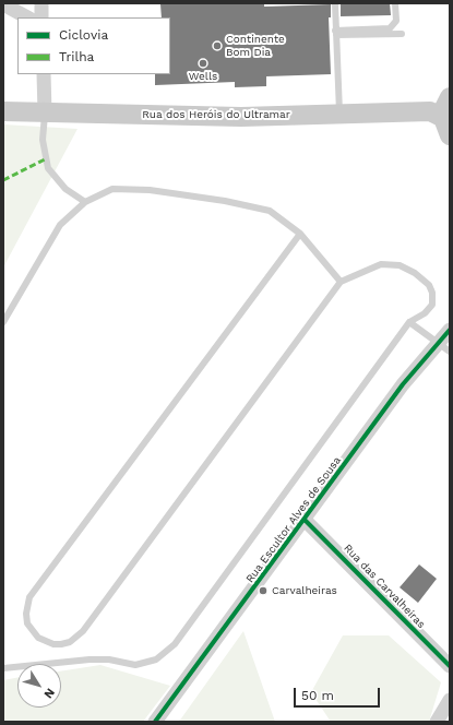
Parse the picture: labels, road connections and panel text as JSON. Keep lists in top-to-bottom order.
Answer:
{
  "streets": {
    "main road": ["Rua dos Heróis do Ultramar"],
    "street": ["Rua Escultor Alves de Sousa", "Rua das Carvalheiras"]
  },
  "crossings": [
    ["Rua Escultor Alves de Sousa", "Rua das Carvalheiras"]
  ],
  "places": ["Continente Bom Dia", "Wells", "Carvalheiras"],
  "legend": ["Ciclovia", "Trilha"],
  "scale_bar": "50 m",
  "north": "bottom right"
}
